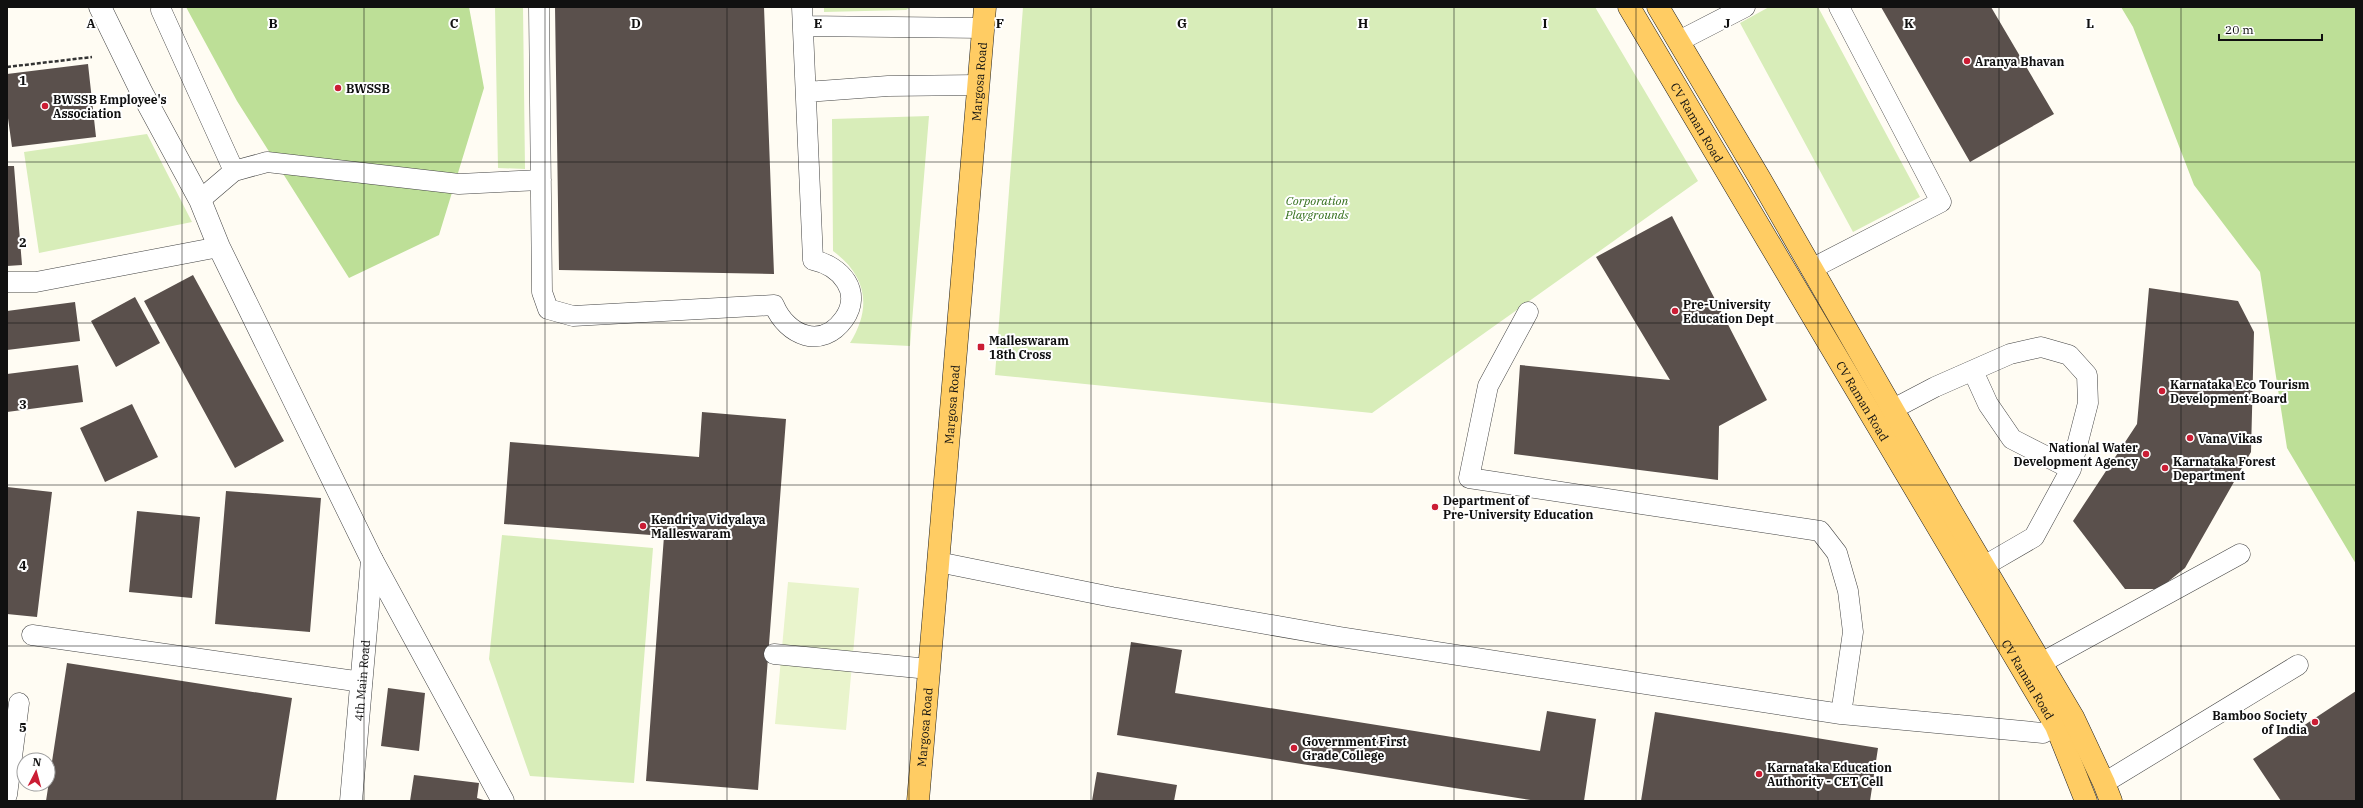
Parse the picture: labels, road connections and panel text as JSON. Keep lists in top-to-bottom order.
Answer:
{
  "streets": {
    "main road": ["Margosa Road", "CV Raman Road"],
    "street": ["4th Main Road"]
  },
  "parks": ["Corporation Playgrounds"],
  "places": {
    "other": [
      "Aranya Bhavan",
      "BWSSB",
      "BWSSB Employee's Association",
      "Pre-University Education Dept",
      "Karnataka Eco Tourism Development Board",
      "Vana Vikas",
      "National Water Development Agency",
      "Karnataka Forest Department",
      "Department of Pre-University Education",
      "Kendriya Vidyalaya Malleswaram",
      "Bamboo Society of India",
      "Government First Grade College",
      "Karnataka Education Authority - CET Cell"
    ],
    "transit": ["Malleswaram 18th Cross"]
  },
  "scale_bar": "20 m",
  "north": "top",
  "grid": {
    "columns": [
      "A",
      "B",
      "C",
      "D",
      "E",
      "F",
      "G",
      "H",
      "I",
      "J",
      "K",
      "L"
    ],
    "rows": [
      "1",
      "2",
      "3",
      "4",
      "5"
    ]
  }
}
